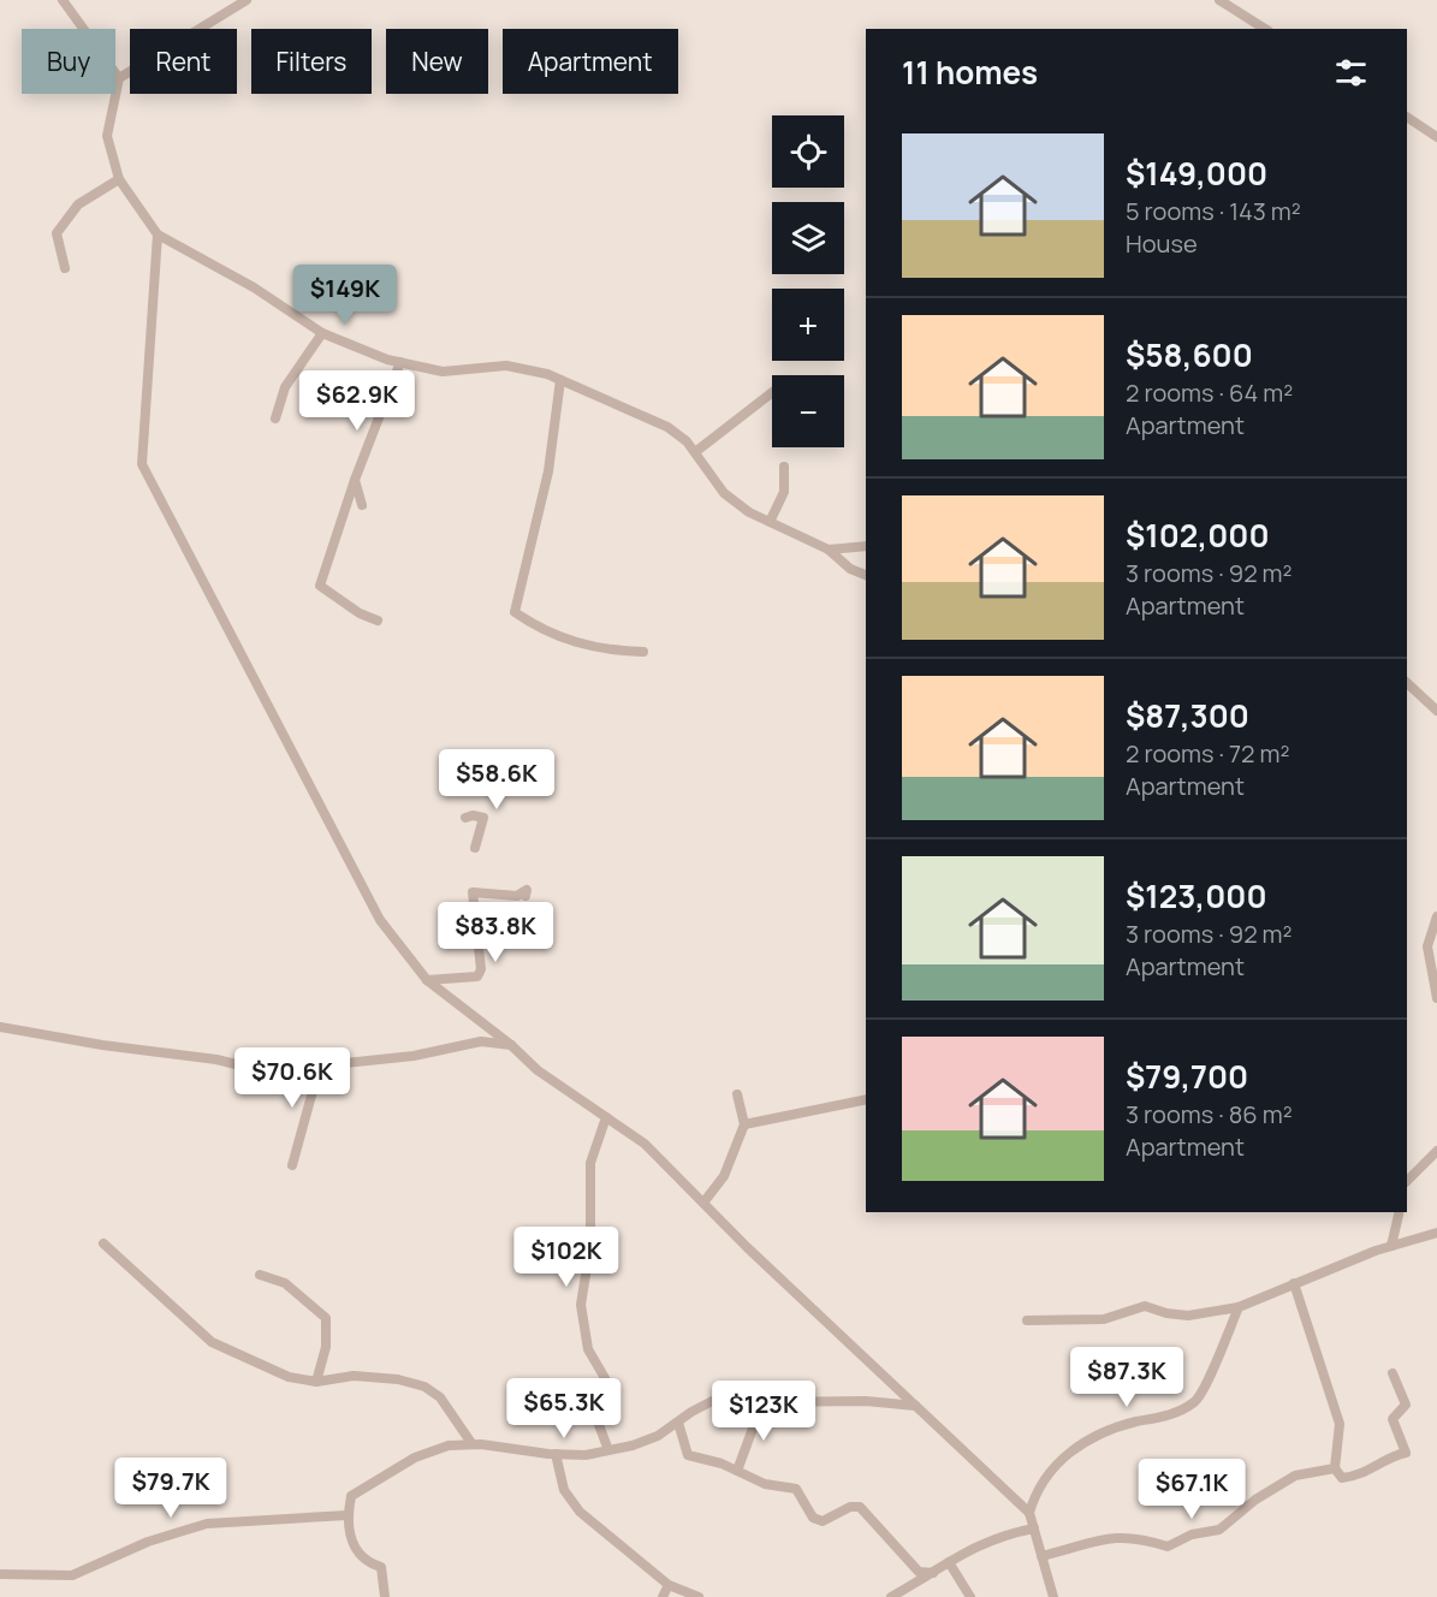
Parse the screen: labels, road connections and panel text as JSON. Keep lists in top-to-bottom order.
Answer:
{
  "page": {
    "chip": [
      "Buy",
      "Rent",
      "Filters",
      "New",
      "Apartment"
    ],
    "heading": "11 homes",
    "map_buttons": ["+", "−"],
    "list": [
      {
        "name": "$149,000",
        "note": "5 rooms · 143 m² · House"
      },
      {
        "name": "$58,600",
        "note": "2 rooms · 64 m² · Apartment"
      },
      {
        "name": "$102,000",
        "note": "3 rooms · 92 m² · Apartment"
      },
      {
        "name": "$87,300",
        "note": "2 rooms · 72 m² · Apartment"
      },
      {
        "name": "$123,000",
        "note": "3 rooms · 92 m² · Apartment"
      },
      {
        "name": "$79,700",
        "note": "3 rooms · 86 m² · Apartment"
      }
    ],
    "price": [
      "$149K",
      "$62.9K",
      "$58.6K",
      "$83.8K",
      "$70.6K",
      "$102K",
      "$87.3K",
      "$65.3K",
      "$123K",
      "$79.7K",
      "$67.1K"
    ]
  }
}
